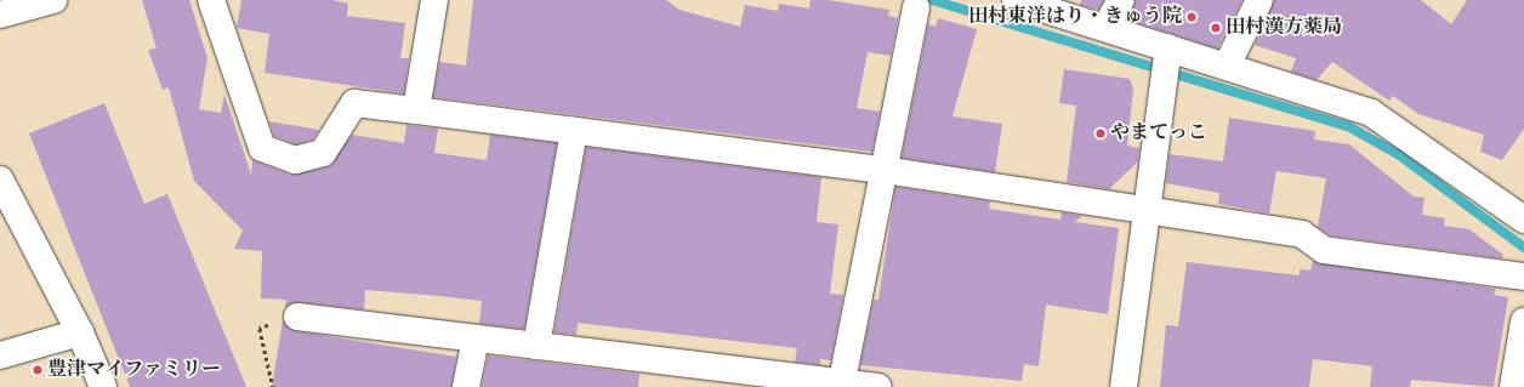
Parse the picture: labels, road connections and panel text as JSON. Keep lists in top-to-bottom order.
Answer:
{
  "places": [
    "田村東洋はり・きゅう院",
    "田村漢方薬局",
    "やまてっこ",
    "豊津マイファミリー"
  ]
}
